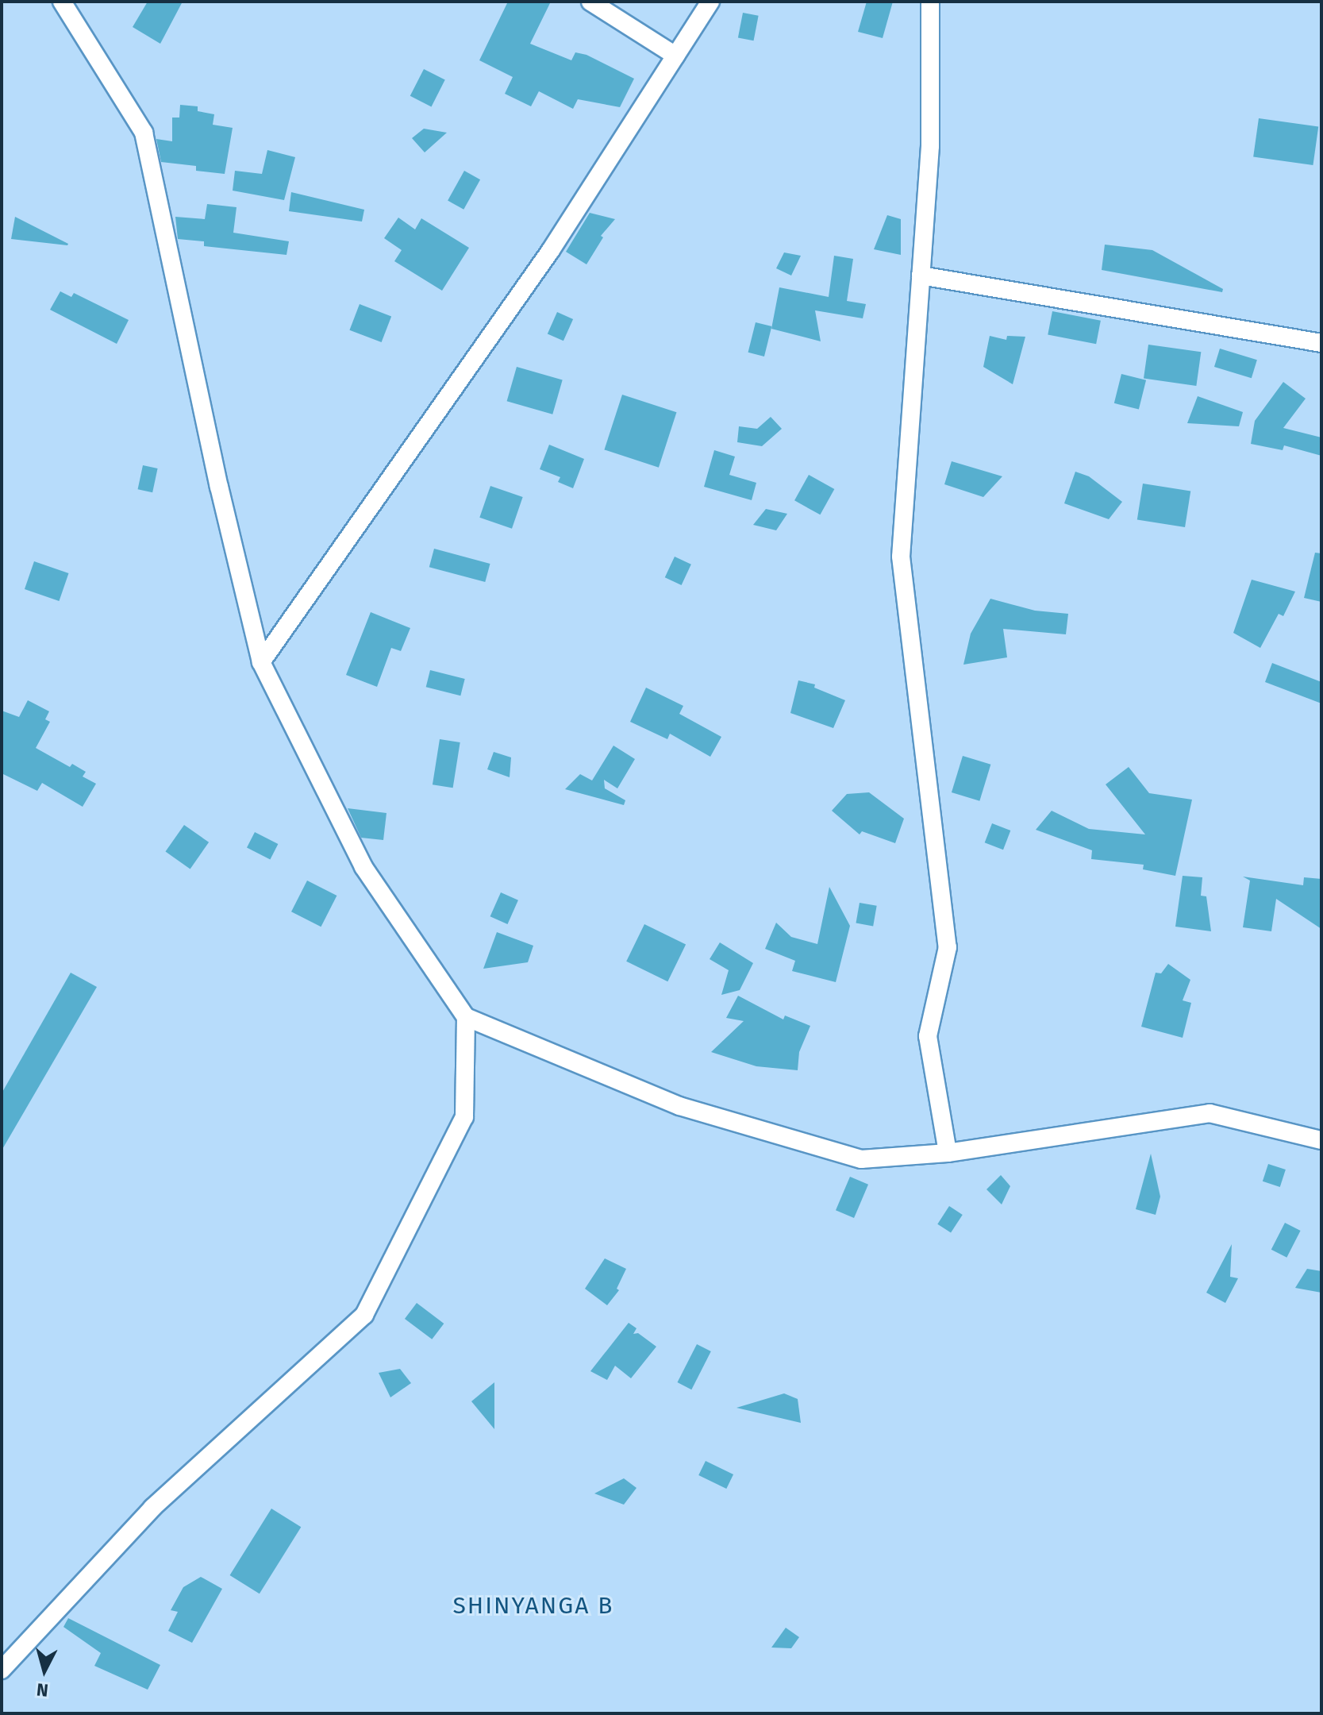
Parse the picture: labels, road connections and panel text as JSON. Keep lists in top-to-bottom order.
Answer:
{
  "districts": ["SHINYANGA B"],
  "north": "bottom"
}
